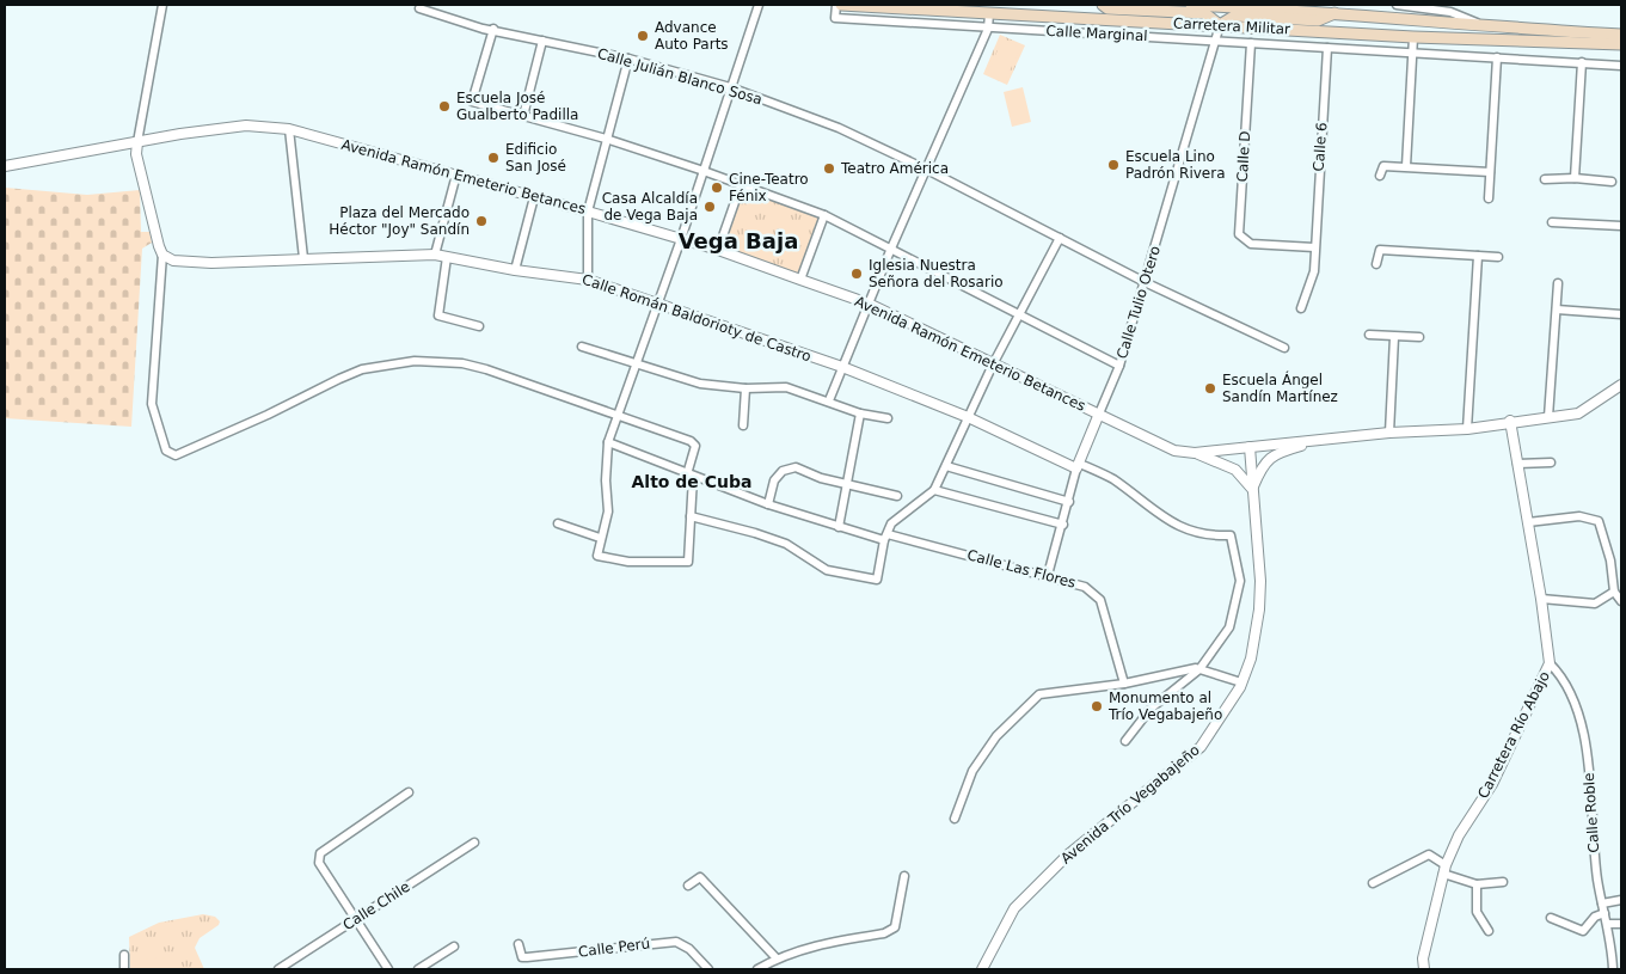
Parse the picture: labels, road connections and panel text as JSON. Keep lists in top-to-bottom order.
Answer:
{
  "streets": {
    "main road": ["Carretera Militar"],
    "street": [
      "Calle Marginal",
      "Calle Julián Blanco Sosa",
      "Calle 6",
      "Calle D",
      "Avenida Ramón Emeterio Betances",
      "Calle Tulio Otero",
      "Calle Román Baldorioty de Castro",
      "Calle Las Flores",
      "Carretera Río Abajo",
      "Avenida Trío Vegabajeño",
      "Calle Roble",
      "Calle Chile",
      "Calle Perú"
    ]
  },
  "crossings": [
    ["Carretera Militar", "Calle Marginal"],
    ["Carretera Militar", "Calle Tulio Otero"],
    ["Calle Marginal", "Calle 6"],
    ["Calle Marginal", "Calle D"],
    ["Calle Marginal", "Calle Tulio Otero"],
    ["Calle Julián Blanco Sosa", "Calle Tulio Otero"],
    ["Calle 6", "Calle D"],
    ["Avenida Ramón Emeterio Betances", "Calle Tulio Otero"],
    ["Avenida Ramón Emeterio Betances", "Carretera Río Abajo"],
    ["Avenida Ramón Emeterio Betances", "Avenida Trío Vegabajeño"],
    ["Calle Tulio Otero", "Calle Román Baldorioty de Castro"],
    ["Calle Tulio Otero", "Calle Las Flores"],
    ["Carretera Río Abajo", "Calle Roble"]
  ],
  "districts": ["Vega Baja", "Alto de Cuba"],
  "places": [
    "Advance Auto Parts",
    "Escuela José Gualberto Padilla",
    "Edificio San José",
    "Escuela Lino Padrón Rivera",
    "Teatro América",
    "Cine-Teatro Fénix",
    "Casa Alcaldía de Vega Baja",
    "Plaza del Mercado Héctor \"Joy\" Sandín",
    "Iglesia Nuestra Señora del Rosario",
    "Escuela Ángel Sandín Martínez",
    "Monumento al Trío Vegabajeño"
  ]
}
